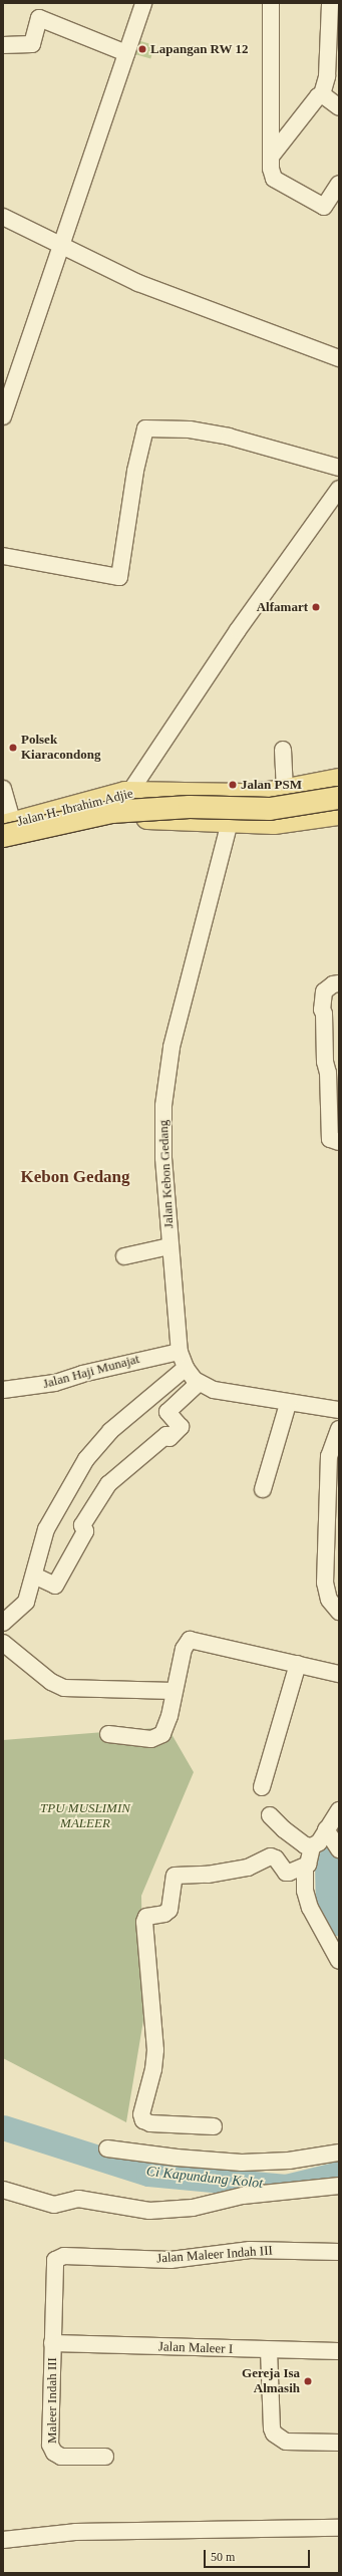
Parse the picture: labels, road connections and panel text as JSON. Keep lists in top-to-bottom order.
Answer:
{
  "streets": {
    "main road": ["Jalan H. Ibrahim Adjie"],
    "street": [
      "Jalan Kebon Gedang",
      "Jalan Haji Munajat",
      "Jalan Maleer Indah III",
      "Jalan Maleer I",
      "Maleer Indah III"
    ]
  },
  "crossings": [
    ["Jalan H. Ibrahim Adjie", "Jalan Kebon Gedang"],
    ["Jalan Kebon Gedang", "Jalan Haji Munajat"],
    ["Jalan Maleer Indah III", "Jalan Maleer I"],
    ["Jalan Maleer Indah III", "Maleer Indah III"],
    ["Jalan Maleer I", "Maleer Indah III"]
  ],
  "districts": ["Kebon Gedang"],
  "water": ["Ci Kapundung Kolot"],
  "parks": ["TPU MUSLIMIN MALEER"],
  "places": [
    "Lapangan RW 12",
    "Alfamart",
    "Polsek Kiaracondong",
    "Jalan PSM",
    "Gereja Isa Almasih"
  ],
  "scale_bar": "50 m"
}
